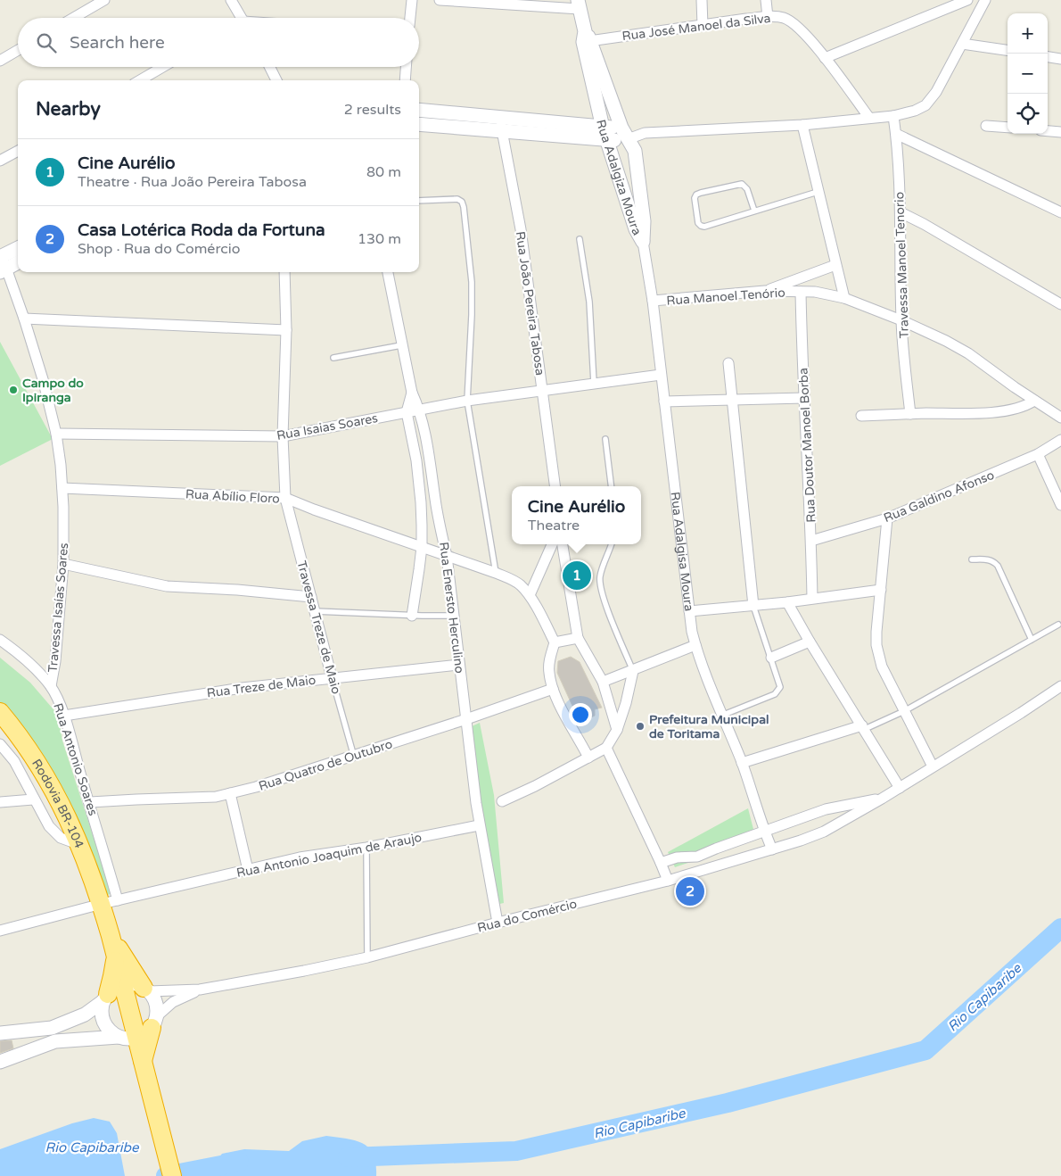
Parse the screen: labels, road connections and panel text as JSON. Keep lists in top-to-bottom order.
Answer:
{
  "streets": {
    "highway": ["Rodovia BR-104"],
    "street": [
      "Rua José Manoel da Silva",
      "Rua Adalgiza Moura",
      "Travessa Manoel Tenorio",
      "Rua Manoel Tenório",
      "Rua João Pereira Tabosa",
      "Rua Isaias Soares",
      "Rua Doutor Manoel Borba",
      "Rua Abílio Floro",
      "Rua Galdino Afonso",
      "Rua Adalgisa Moura",
      "Travessa Isaías Soares",
      "Rua Enersto Herculino",
      "Travessa Treze de Maio",
      "Rua Treze de Maio",
      "Rua Antonio Soares",
      "Rua Quatro de Outubro",
      "Rua Antonio Joaquim de Araujo",
      "Rua do Comércio"
    ]
  },
  "crossings": [
    ["Rua José Manoel da Silva", "Rua Adalgiza Moura"],
    ["Rua Adalgiza Moura", "Rua Adalgisa Moura"],
    ["Travessa Manoel Tenorio", "Rua Manoel Tenório"],
    ["Rua Manoel Tenório", "Rua Doutor Manoel Borba"],
    ["Rua Manoel Tenório", "Rua Adalgisa Moura"],
    ["Rua João Pereira Tabosa", "Rua Isaias Soares"],
    ["Rua Isaias Soares", "Rua Adalgisa Moura"],
    ["Rua Isaias Soares", "Travessa Isaías Soares"],
    ["Rua Isaias Soares", "Rua Enersto Herculino"],
    ["Rua Isaias Soares", "Travessa Treze de Maio"],
    ["Rua Doutor Manoel Borba", "Rua Galdino Afonso"],
    ["Rua Abílio Floro", "Travessa Isaías Soares"],
    ["Rua Abílio Floro", "Rua Enersto Herculino"],
    ["Rua Abílio Floro", "Travessa Treze de Maio"],
    ["Rua Adalgisa Moura", "Rua do Comércio"],
    ["Travessa Isaías Soares", "Rua Antonio Soares"],
    ["Rua Enersto Herculino", "Rua Treze de Maio"],
    ["Rua Enersto Herculino", "Rua Quatro de Outubro"],
    ["Rua Enersto Herculino", "Rua Antonio Joaquim de Araujo"],
    ["Rua Enersto Herculino", "Rua do Comércio"],
    ["Travessa Treze de Maio", "Rua Treze de Maio"],
    ["Travessa Treze de Maio", "Rua Quatro de Outubro"],
    ["Rua Treze de Maio", "Rua Antonio Soares"],
    ["Rua Antonio Soares", "Rua Quatro de Outubro"],
    ["Rua Antonio Soares", "Rodovia BR-104"],
    ["Rua Antonio Soares", "Rua Antonio Joaquim de Araujo"],
    ["Rodovia BR-104", "Rua Antonio Joaquim de Araujo"]
  ],
  "water": ["Rio Capibaribe"],
  "places": ["Campo do Ipiranga", "Prefeitura Municipal de Toritama"],
  "page": {
    "map_buttons": ["+", "−"],
    "search": "Search here",
    "heading": ["Nearby", "2 results"],
    "list": [
      {
        "mark": "1",
        "name": "Cine Aurélio",
        "note": "Theatre · Rua João Pereira Tabosa",
        "value": "80 m"
      },
      {
        "mark": "2",
        "name": "Casa Lotérica Roda da Fortuna",
        "note": "Shop · Rua do Comércio",
        "value": "130 m"
      }
    ],
    "popup": ["Cine Aurélio", "Theatre"],
    "pins": ["1", "2"]
  }
}
